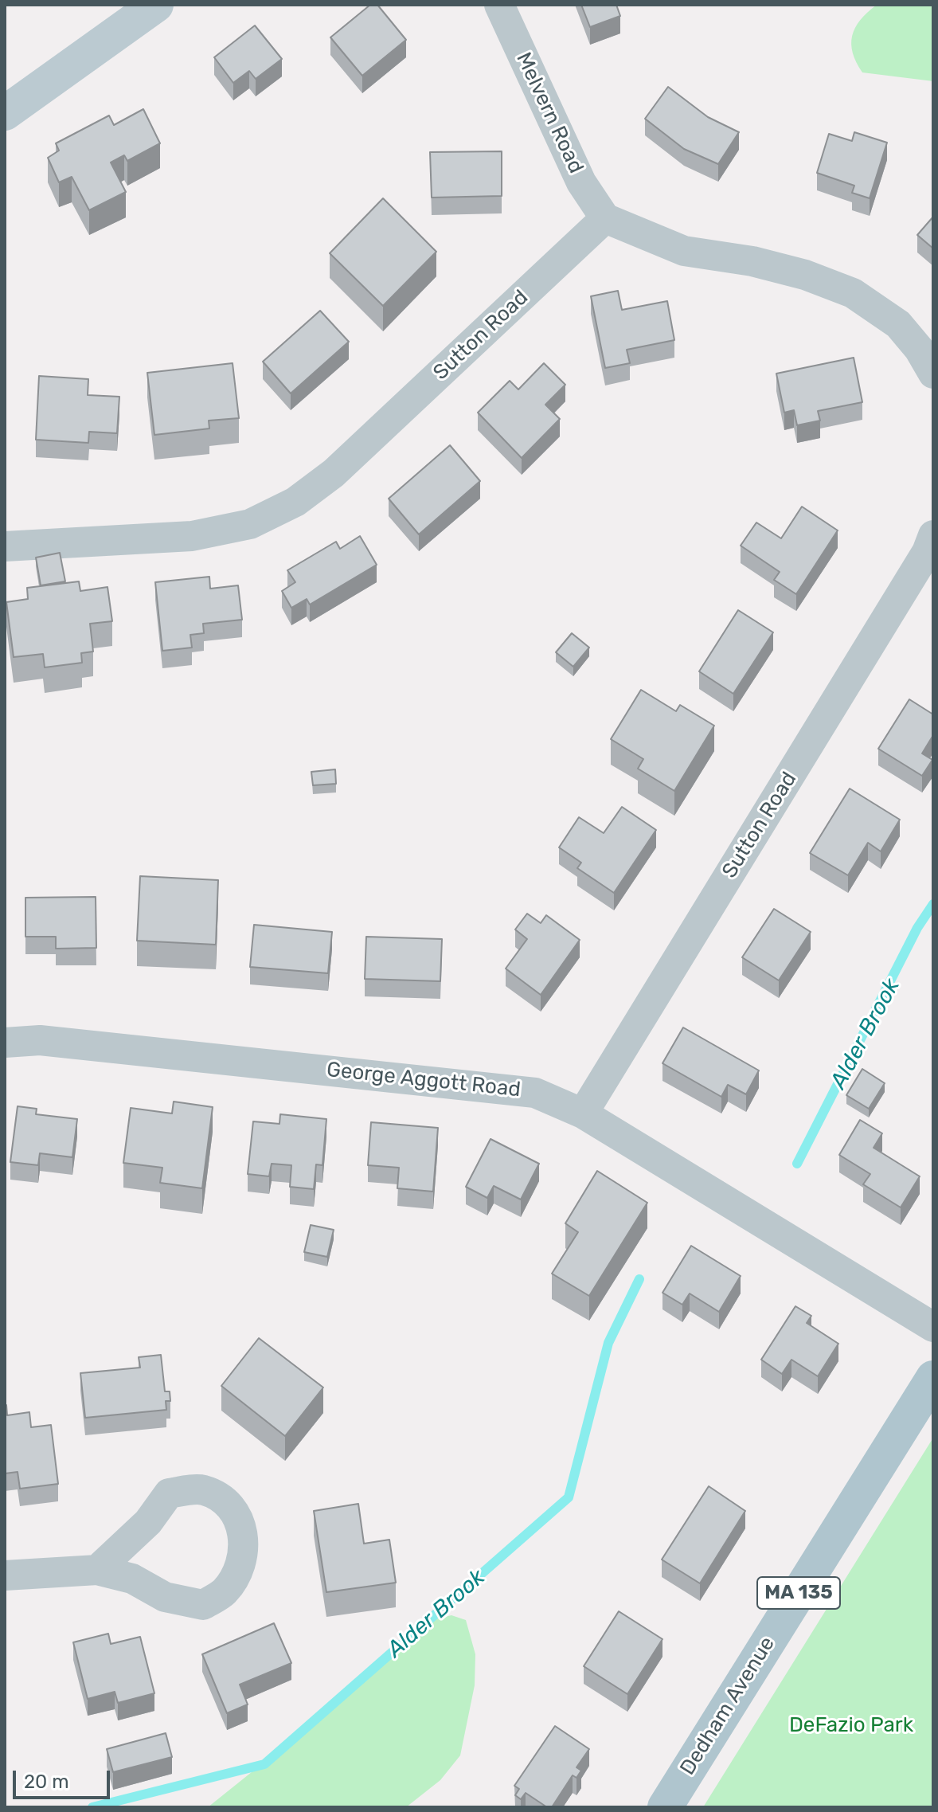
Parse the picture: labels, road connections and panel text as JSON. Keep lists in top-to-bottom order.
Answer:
{
  "streets": {
    "main road": ["MA 135", "Dedham Avenue"],
    "street": ["Melvern Road", "Sutton Road", "George Aggott Road"]
  },
  "crossings": [
    ["Melvern Road", "Sutton Road"],
    ["Sutton Road", "George Aggott Road"]
  ],
  "water": ["Alder Brook"],
  "parks": ["DeFazio Park"],
  "scale_bar": "20 m"
}
